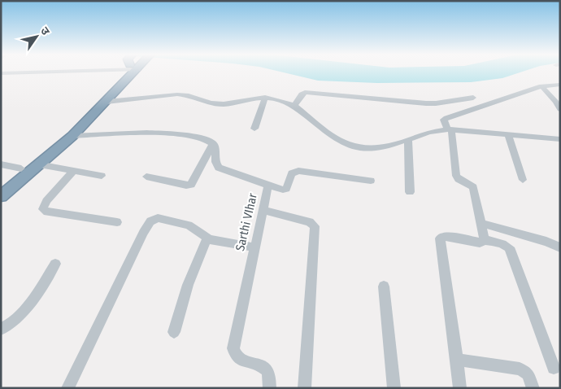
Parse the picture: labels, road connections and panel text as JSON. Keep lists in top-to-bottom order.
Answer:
{
  "streets": {
    "street": ["Sarthi VIhar"]
  },
  "north": "top right"
}
